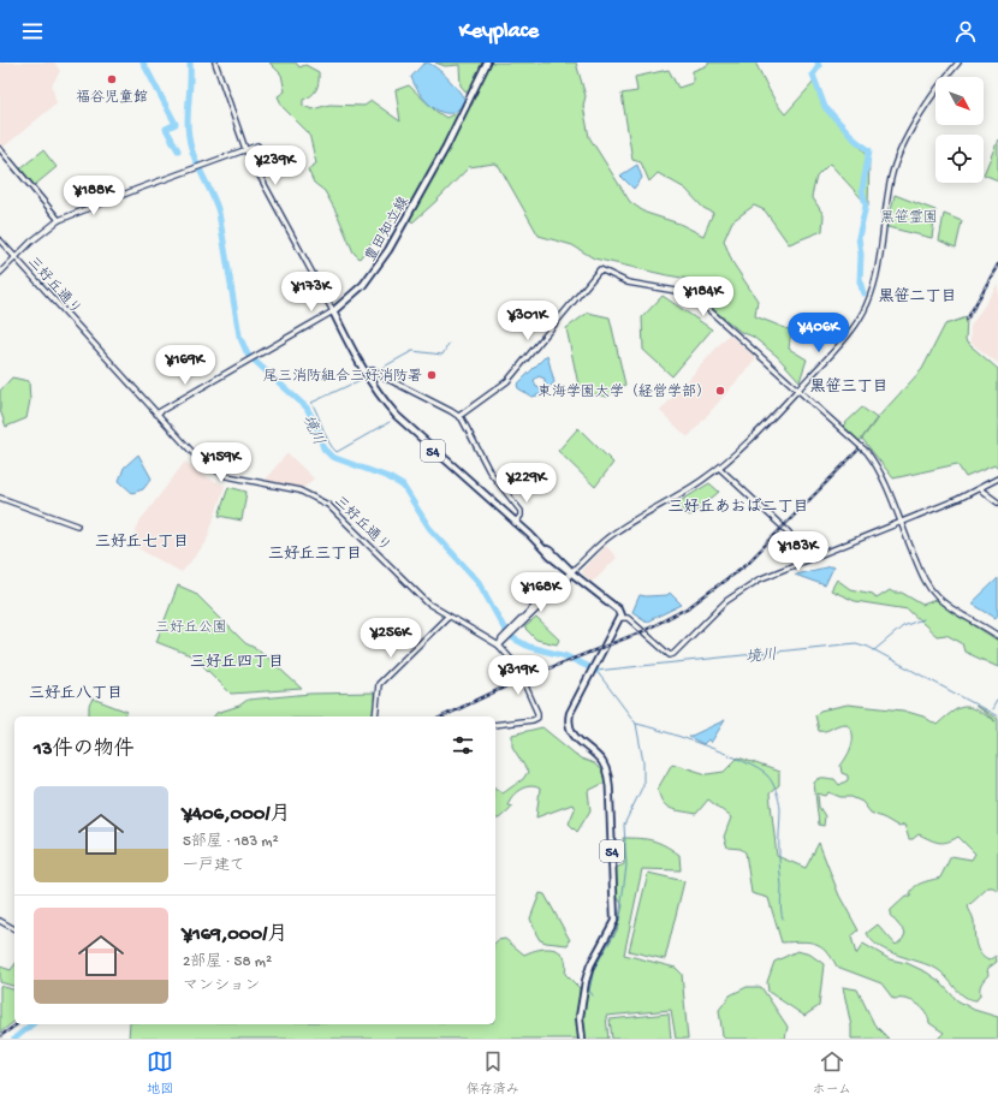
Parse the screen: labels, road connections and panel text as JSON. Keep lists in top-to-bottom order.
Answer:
{
  "streets": {
    "main road": ["豊田知立線", "54"],
    "street": ["三好丘通り"]
  },
  "crossings": [
    ["豊田知立線", "54"]
  ],
  "districts": [
    "黒笹二丁目",
    "黒笹三丁目",
    "三好丘あおば二丁目",
    "三好丘七丁目",
    "三好丘三丁目",
    "三好丘四丁目",
    "三好丘八丁目"
  ],
  "water": ["境川"],
  "parks": ["黒笹霊園", "三好丘公園"],
  "places": ["福谷児童館", "尾三消防組合三好消防署", "東海学園大学（経営学部）"],
  "north": "bottom right",
  "page": {
    "header": "Keyplace",
    "price": [
      "¥239K",
      "¥188K",
      "¥173K",
      "¥184K",
      "¥301K",
      "¥406K",
      "¥169K",
      "¥159K",
      "¥229K",
      "¥183K",
      "¥168K",
      "¥256K",
      "¥319K"
    ],
    "heading": "13件の物件",
    "list": [
      {
        "name": "¥406,000/月",
        "note": "5部屋 · 183 m² · 一戸建て"
      },
      {
        "name": "¥169,000/月",
        "note": "2部屋 · 58 m² · マンション"
      }
    ],
    "tabs": ["地図", "保存済み", "ホーム"]
  }
}
